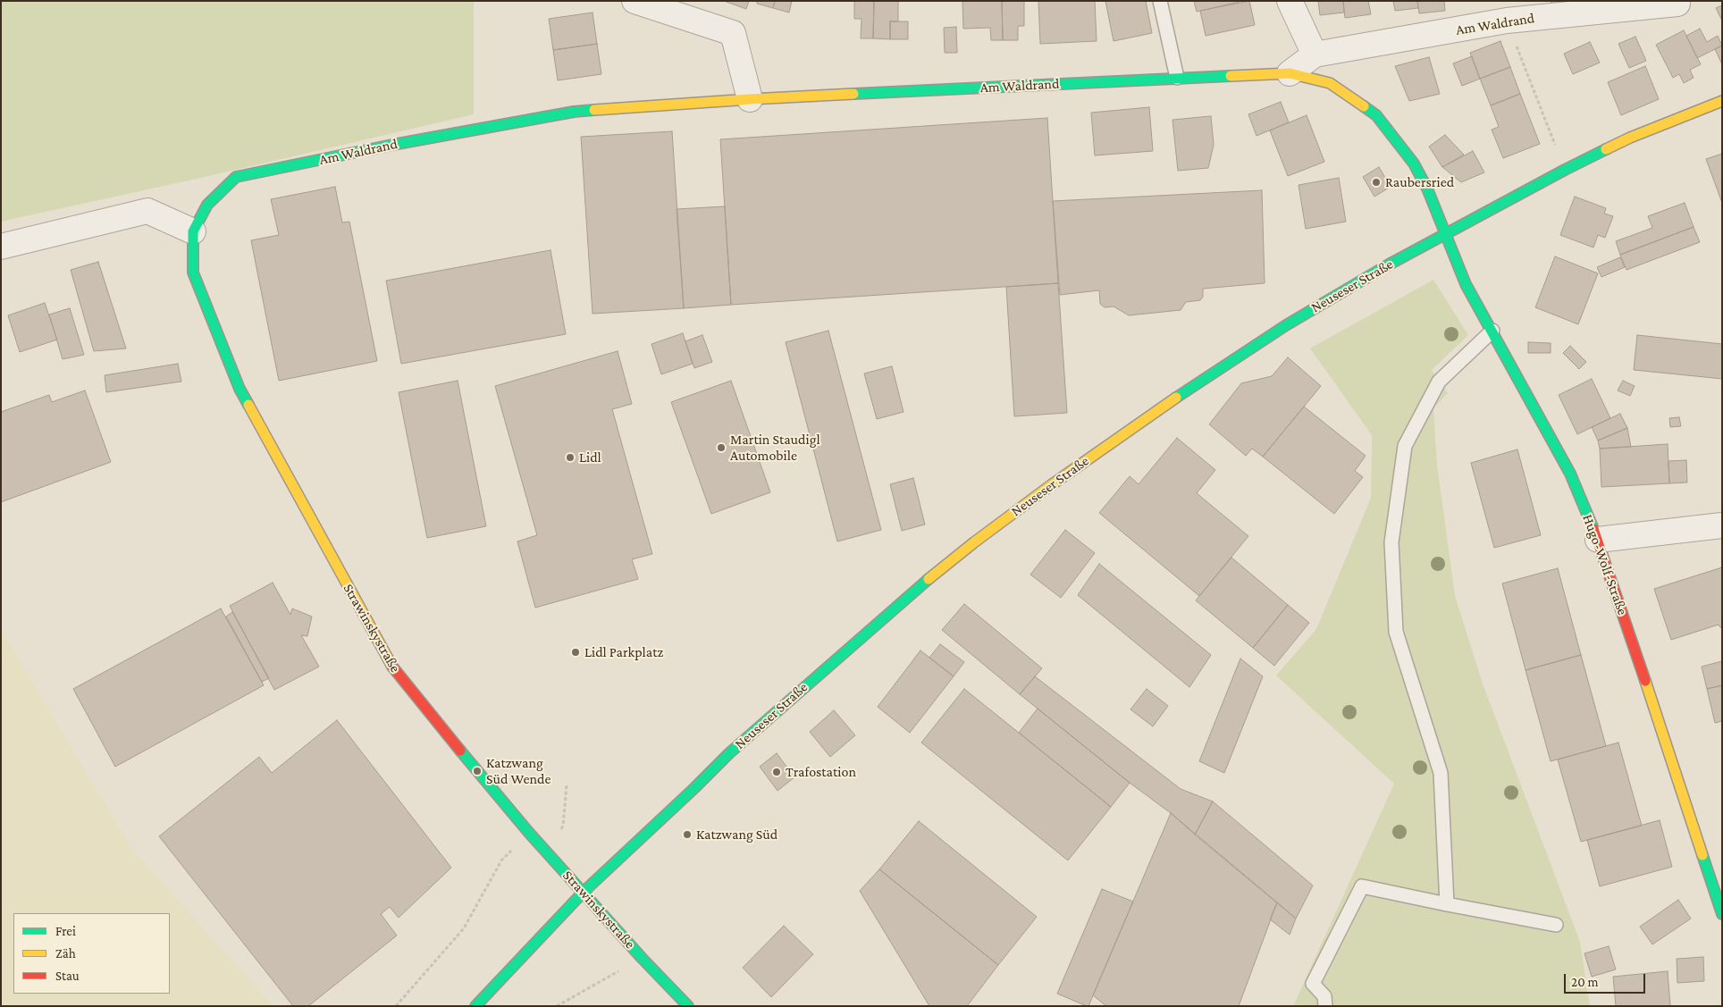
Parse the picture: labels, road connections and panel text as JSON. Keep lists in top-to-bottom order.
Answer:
{
  "streets": {
    "street": [
      "Am Waldrand",
      "Neuseser Straße",
      "Hugo-Wolf-Straße",
      "Strawinskystraße"
    ]
  },
  "crossings": [
    ["Am Waldrand", "Neuseser Straße"],
    ["Am Waldrand", "Hugo-Wolf-Straße"],
    ["Am Waldrand", "Strawinskystraße"],
    ["Neuseser Straße", "Hugo-Wolf-Straße"],
    ["Neuseser Straße", "Strawinskystraße"]
  ],
  "places": [
    "Raubersried",
    "Martin Staudigl Automobile",
    "Lidl",
    "Lidl Parkplatz",
    "Katzwang Süd Wende",
    "Trafostation",
    "Katzwang Süd"
  ],
  "legend": ["Frei", "Zäh", "Stau"],
  "scale_bar": "20 m"
}
